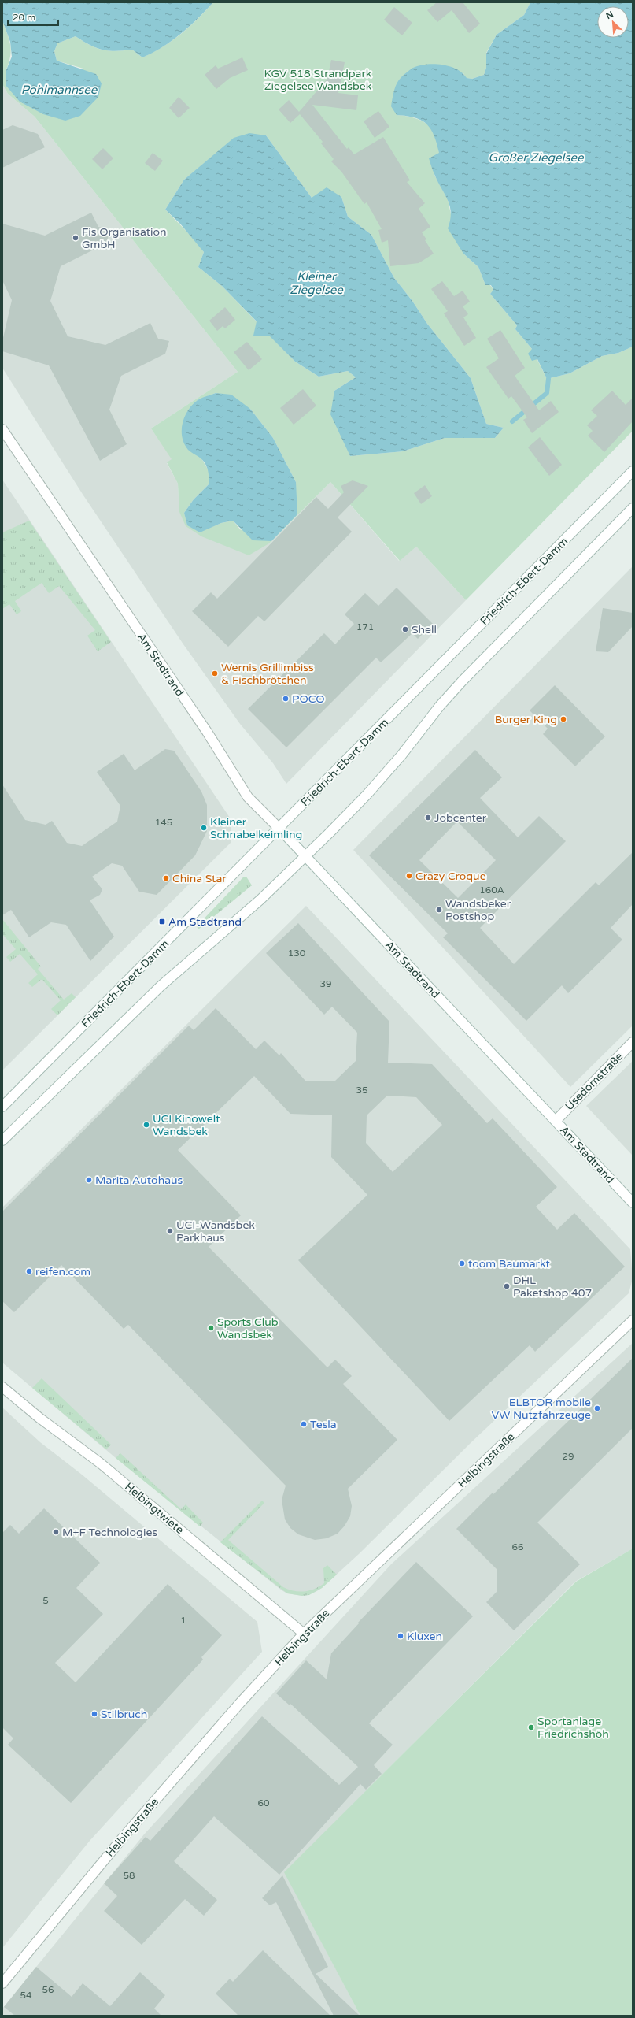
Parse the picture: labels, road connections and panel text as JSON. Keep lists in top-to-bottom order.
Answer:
{
  "streets": {
    "main road": [
      "Friedrich-Ebert-Damm",
      "Am Stadtrand",
      "Usedomstraße",
      "Helbingstraße",
      "Helbingtwiete"
    ]
  },
  "crossings": [
    ["Friedrich-Ebert-Damm", "Am Stadtrand"],
    ["Am Stadtrand", "Usedomstraße"],
    ["Helbingstraße", "Helbingtwiete"]
  ],
  "water": ["Pohlmannsee", "Großer Ziegelsee", "Kleiner Ziegelsee"],
  "parks": ["KGV 518 Strandpark Ziegelsee Wandsbek"],
  "places": {
    "other": [
      "Fis Organisation GmbH",
      "Shell",
      "Wernis Grillimbiss & Fischbrötchen",
      "POCO",
      "Burger King",
      "Jobcenter",
      "Kleiner Schnabelkeimling",
      "Crazy Croque",
      "China Star",
      "Wandsbeker Postshop",
      "UCI Kinowelt Wandsbek",
      "Marita Autohaus",
      "UCI-Wandsbek Parkhaus",
      "toom Baumarkt",
      "reifen.com",
      "DHL Paketshop 407",
      "Sports Club Wandsbek",
      "ELBTOR mobile VW Nutzfahrzeuge",
      "Tesla",
      "M+F Technologies",
      "Kluxen",
      "Stilbruch",
      "Sportanlage Friedrichshöh"
    ],
    "transit": ["Am Stadtrand"]
  },
  "house_numbers": [
    "171",
    "145",
    "160A",
    "130",
    "39",
    "35",
    "29",
    "66",
    "5",
    "1",
    "60",
    "58",
    "56",
    "54"
  ],
  "scale_bar": "20 m",
  "north": "top left"
}
